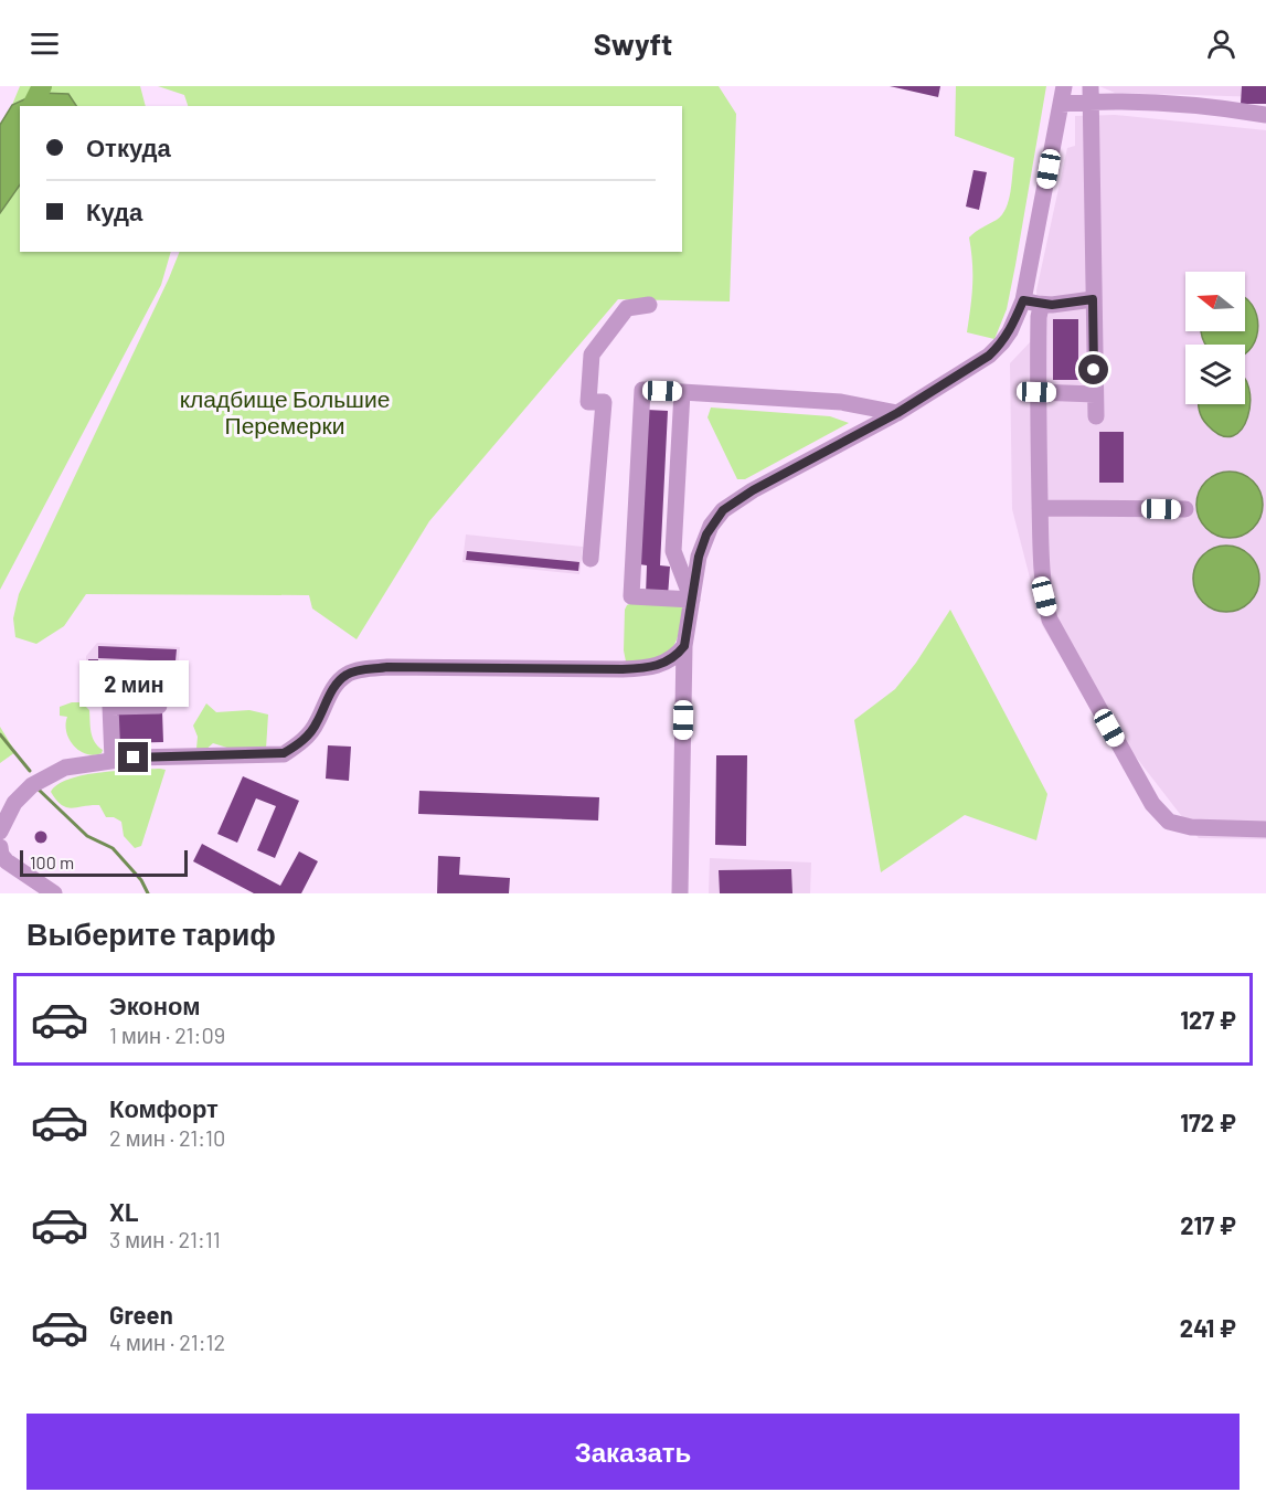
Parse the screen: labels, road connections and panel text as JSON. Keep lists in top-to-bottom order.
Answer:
{
  "parks": ["кладбище Большие Перемерки"],
  "scale_bar": "100 m",
  "north": "left",
  "page": {
    "header": "Swyft",
    "banner": ["Откуда", "Куда"],
    "bubble": "2 мин",
    "scale": "100 m",
    "heading": "Выберите тариф",
    "list": [
      {
        "name": "Эконом",
        "note": "1 мин · 21:09",
        "value": "127 ₽"
      },
      {
        "name": "Комфорт",
        "note": "2 мин · 21:10",
        "value": "172 ₽"
      },
      {
        "name": "XL",
        "note": "3 мин · 21:11",
        "value": "217 ₽"
      },
      {
        "name": "Green",
        "note": "4 мин · 21:12",
        "value": "241 ₽"
      }
    ],
    "buttons": "Заказать"
  }
}
